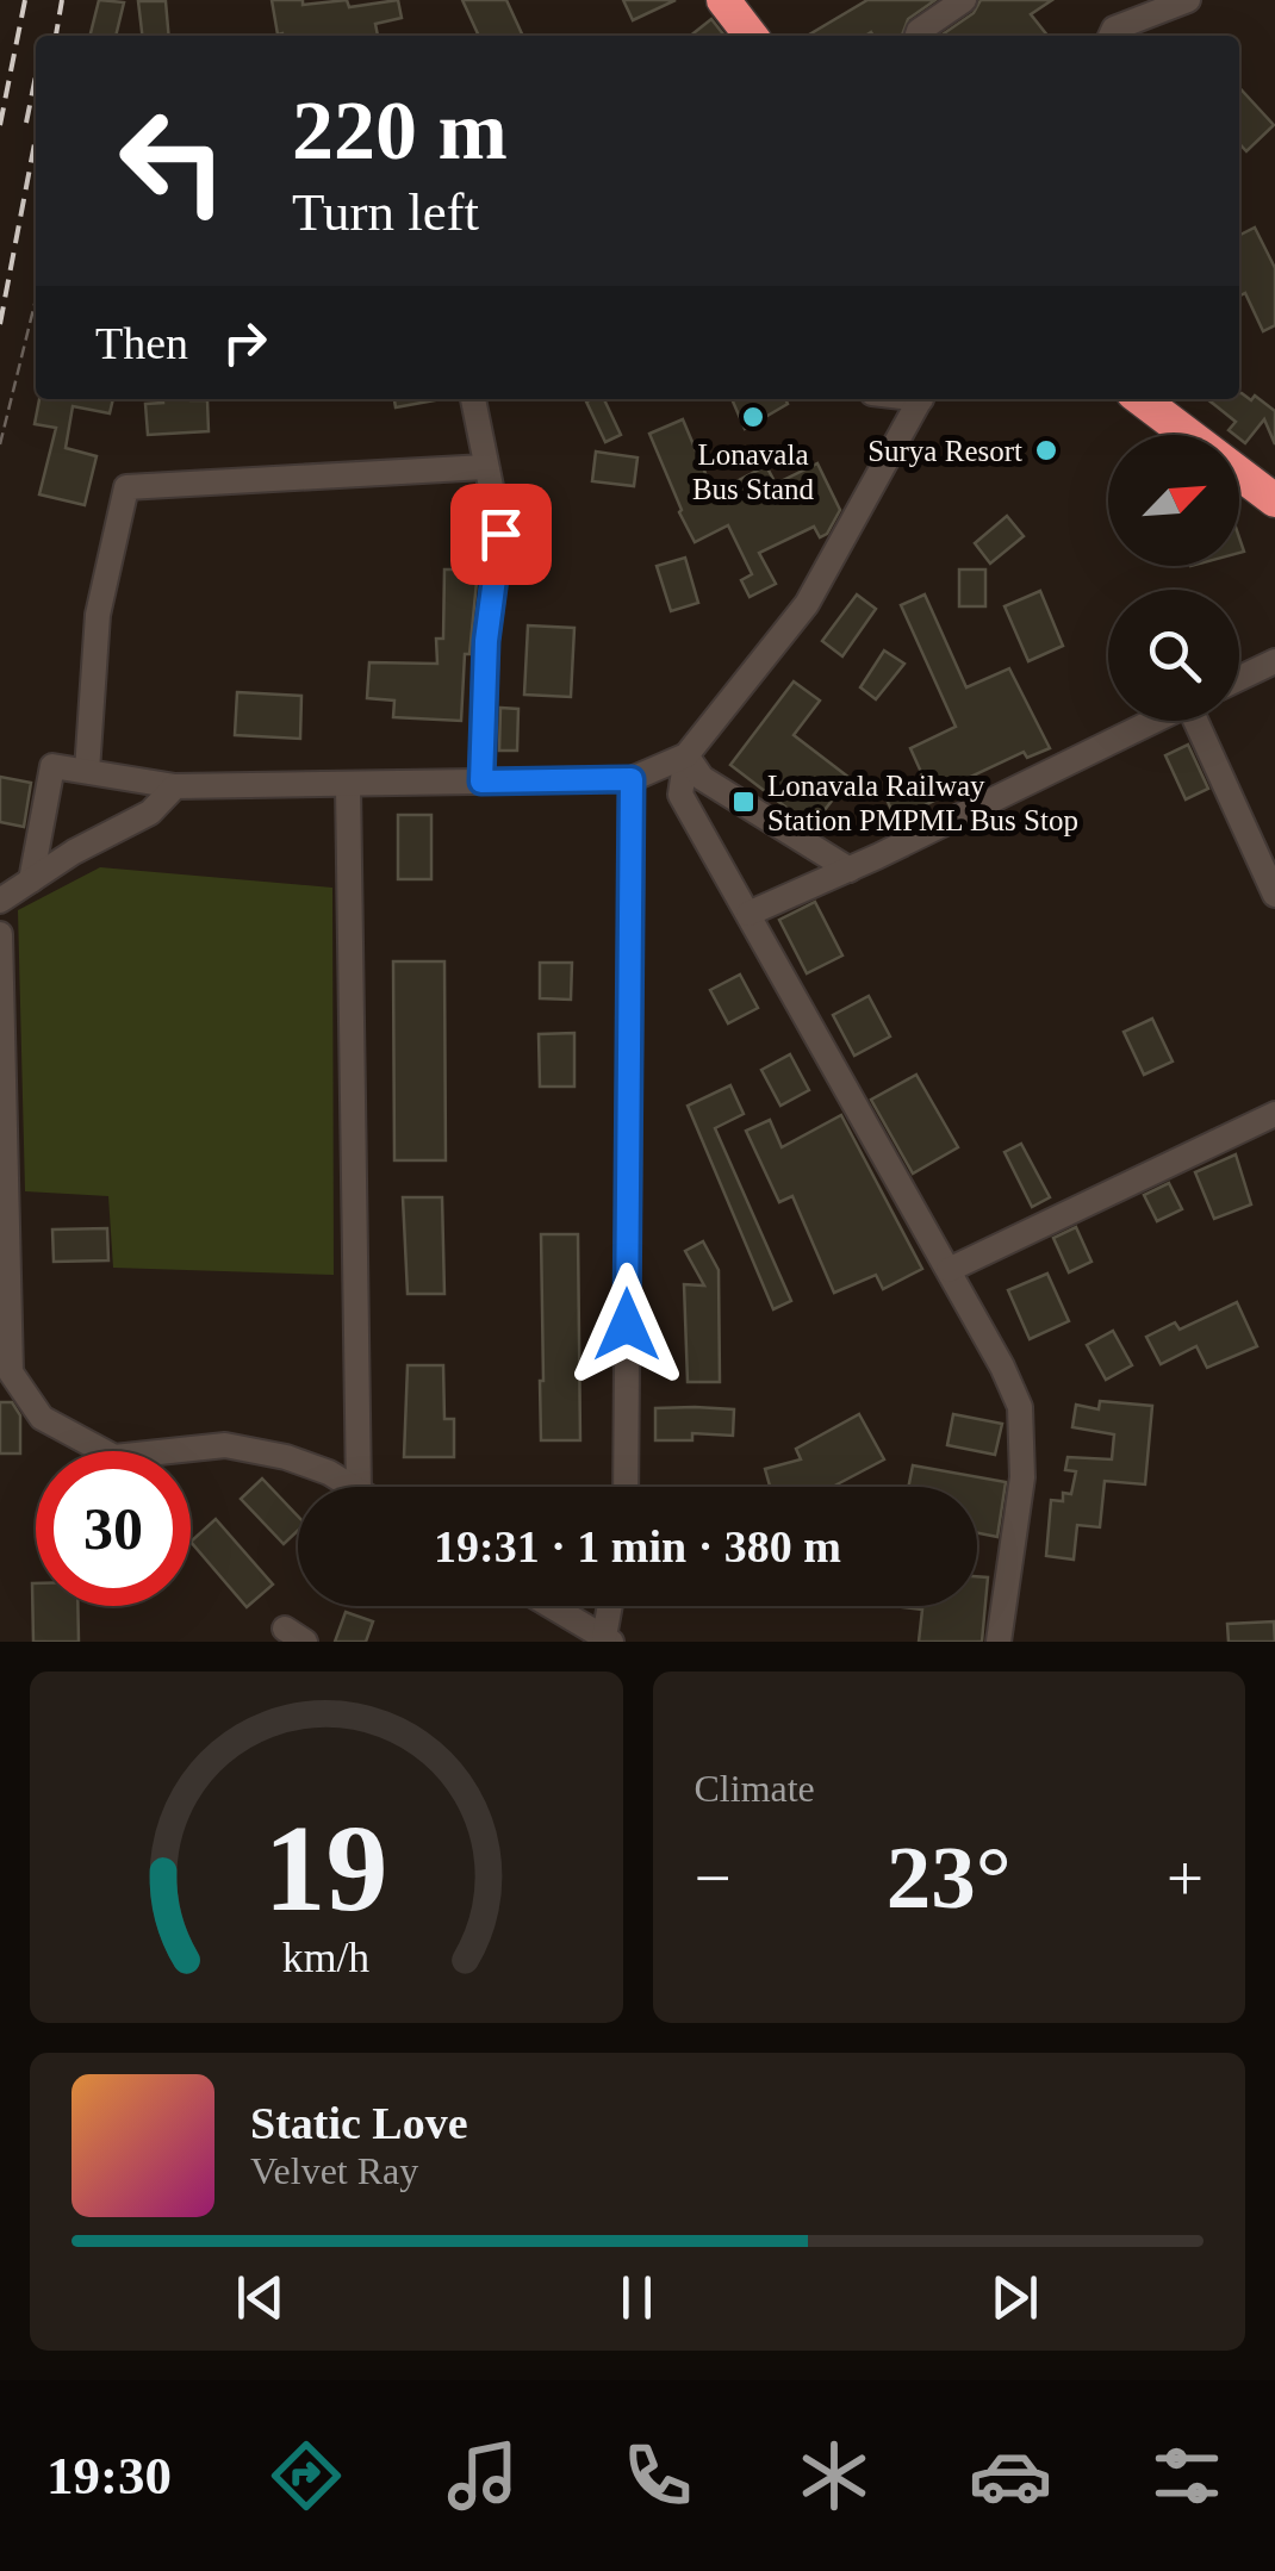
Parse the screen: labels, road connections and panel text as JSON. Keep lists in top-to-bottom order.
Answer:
{
  "places": {
    "other": ["Lonavala Bus Stand", "Surya Resort"],
    "transit": ["Lonavala Railway Station PMPML Bus Stop"]
  },
  "north": "top right",
  "page": {
    "turn": ["220 m", "Turn left"],
    "then": "Then",
    "limit": "30",
    "trip": "19:31 · 1 min · 380 m",
    "tile": "Climate",
    "heat": ["−", "23°", "+"],
    "song": ["Static Love", "Velvet Ray"],
    "tabs": "19:30",
    "gauge": ["19", "km/h"]
  }
}
